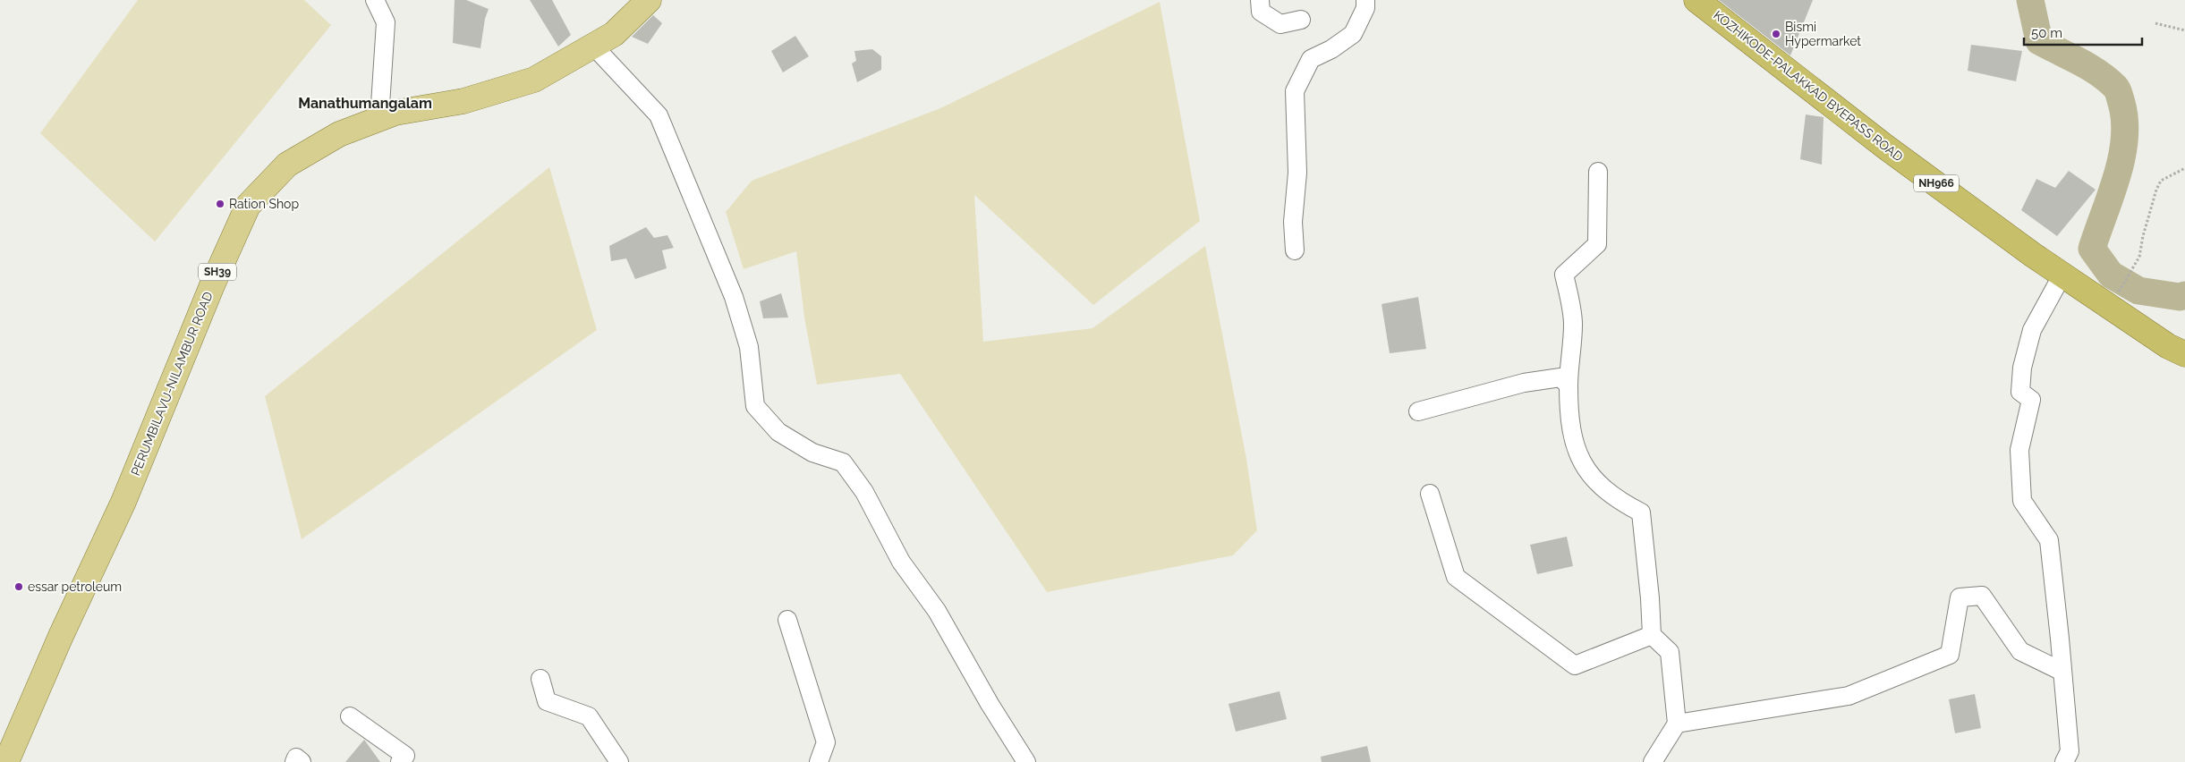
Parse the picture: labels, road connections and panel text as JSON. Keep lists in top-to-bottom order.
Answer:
{
  "streets": {
    "highway": ["KOZHIKODE-PALAKKAD BYEPASS ROAD", "NH966"],
    "main road": ["SH39", "PERUMBILAVU-NILAMBUR ROAD"]
  },
  "districts": ["Manathumangalam"],
  "places": ["Bismi Hypermarket", "Ration Shop", "essar petroleum"],
  "scale_bar": "50 m"
}
